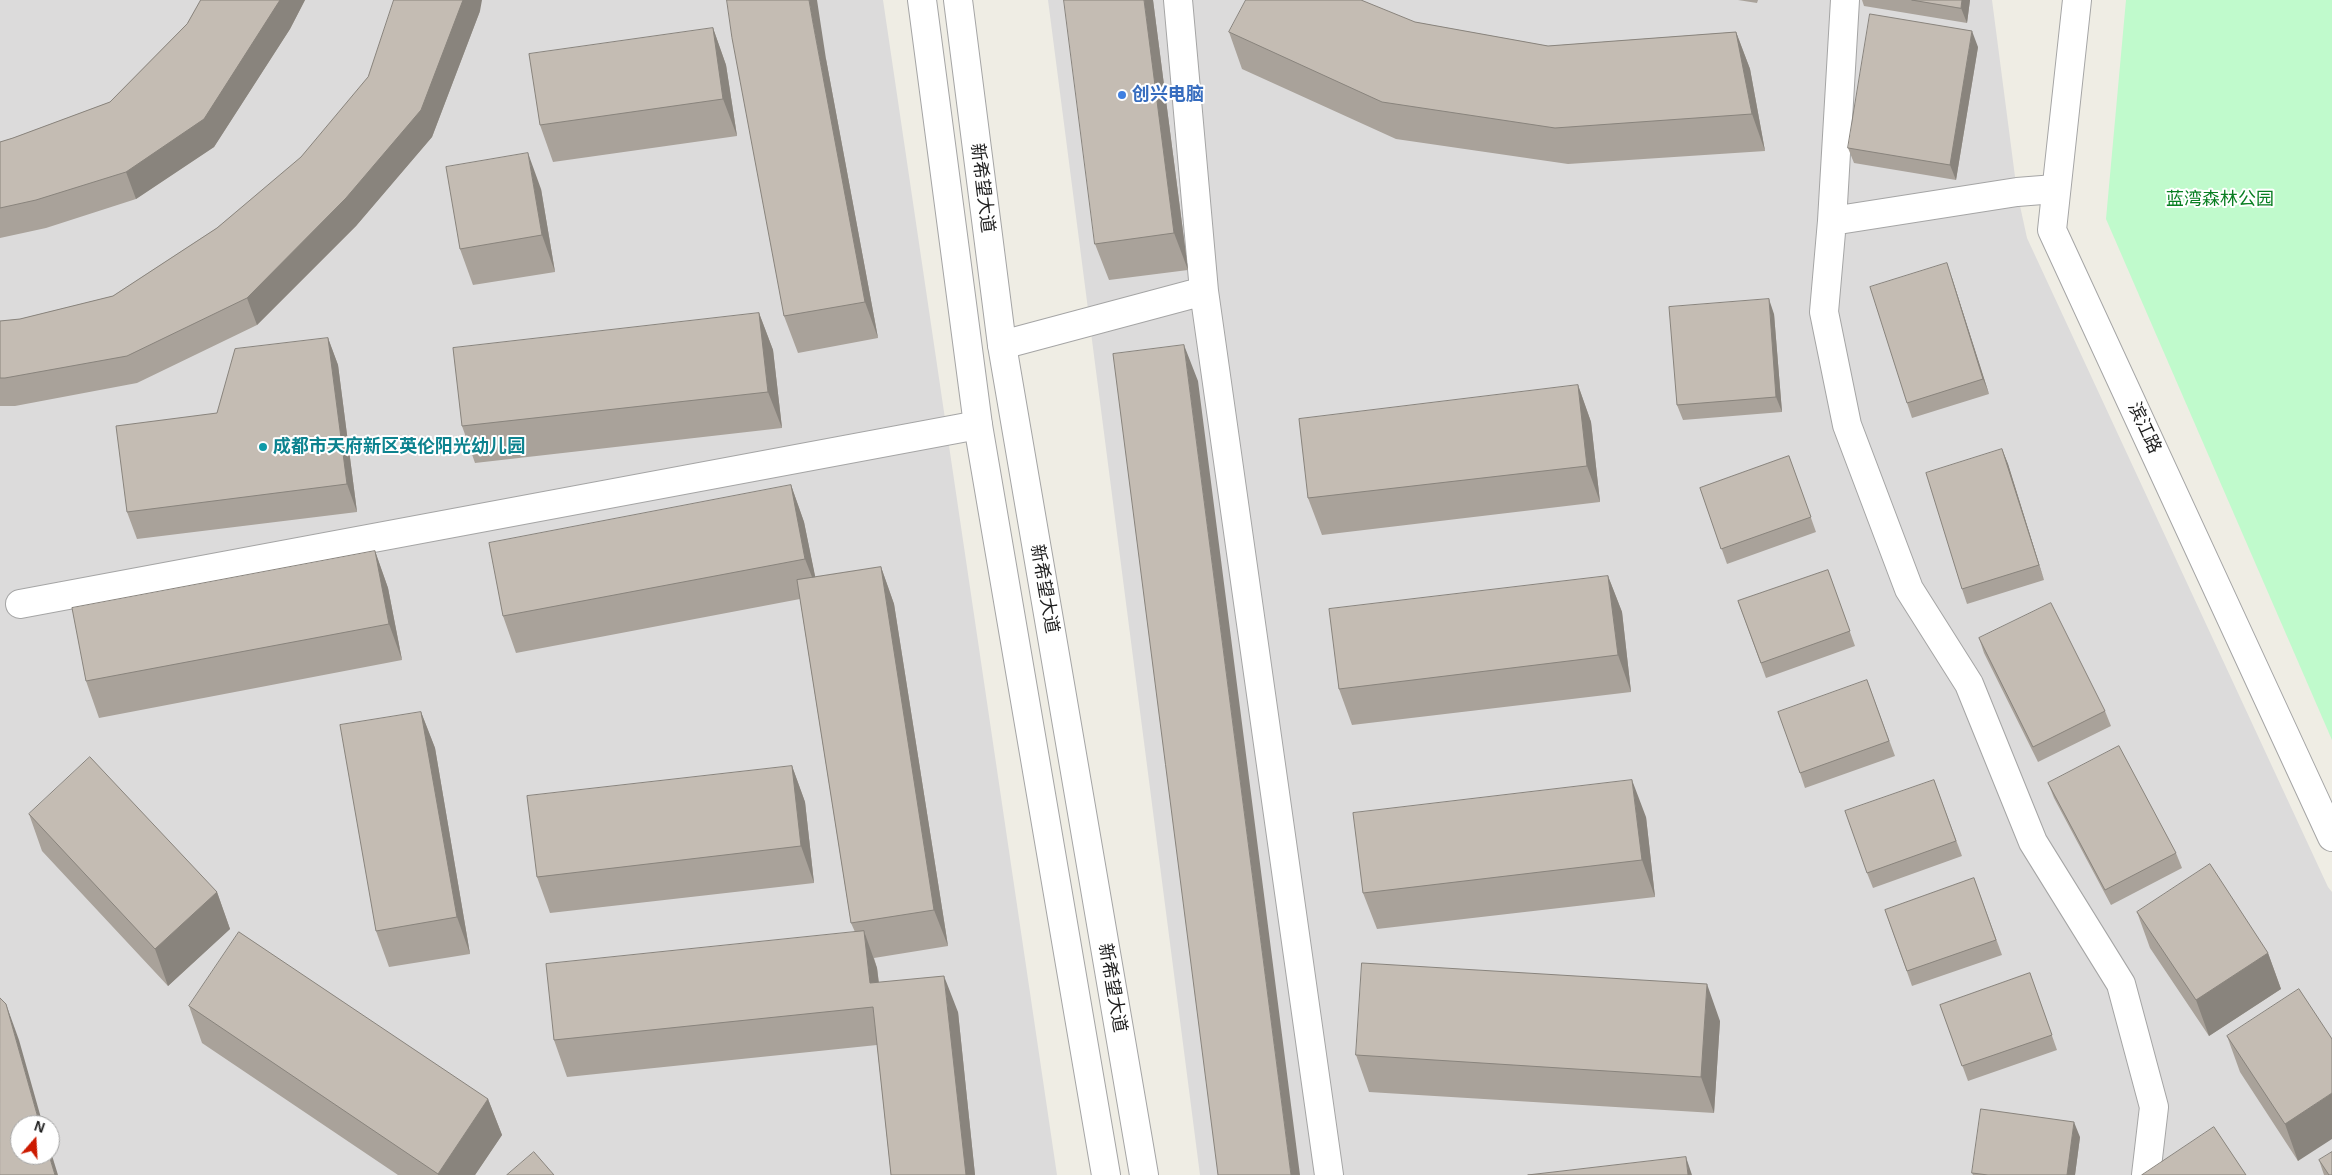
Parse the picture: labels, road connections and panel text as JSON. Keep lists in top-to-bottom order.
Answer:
{
  "streets": {
    "street": ["新希望大道", "滨江路"]
  },
  "parks": ["蓝湾森林公园"],
  "places": ["创兴电脑", "成都市天府新区英伦阳光幼儿园"],
  "north": "top"
}
